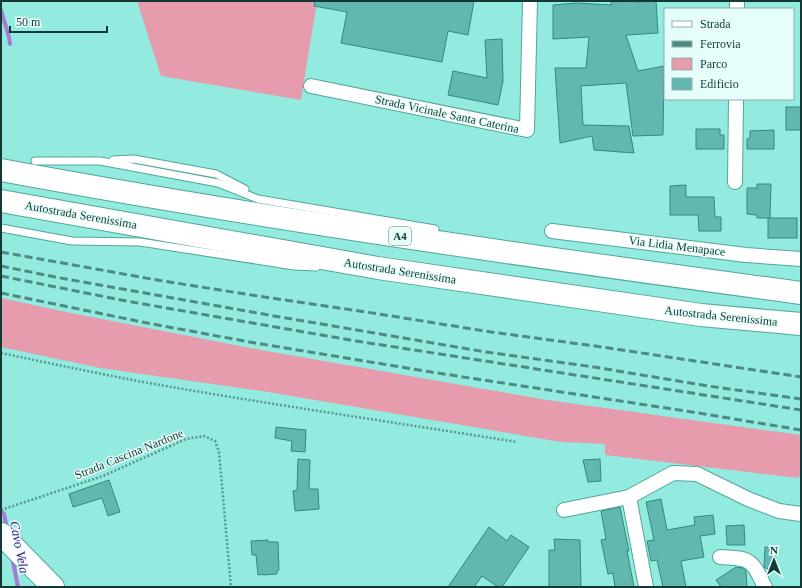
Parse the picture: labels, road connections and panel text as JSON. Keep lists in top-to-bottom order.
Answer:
{
  "streets": {
    "main road": ["Autostrada Serenissima", "A4"],
    "street": ["Strada Vicinale Santa Caterina", "Via Lidia Menapace"],
    "path": ["Strada Cascina Nardone"]
  },
  "water": ["Cavo Vela"],
  "legend": [
    "Strada",
    "Ferrovia",
    "Parco",
    "Edificio"
  ],
  "scale_bar": "50 m",
  "north": "top"
}
